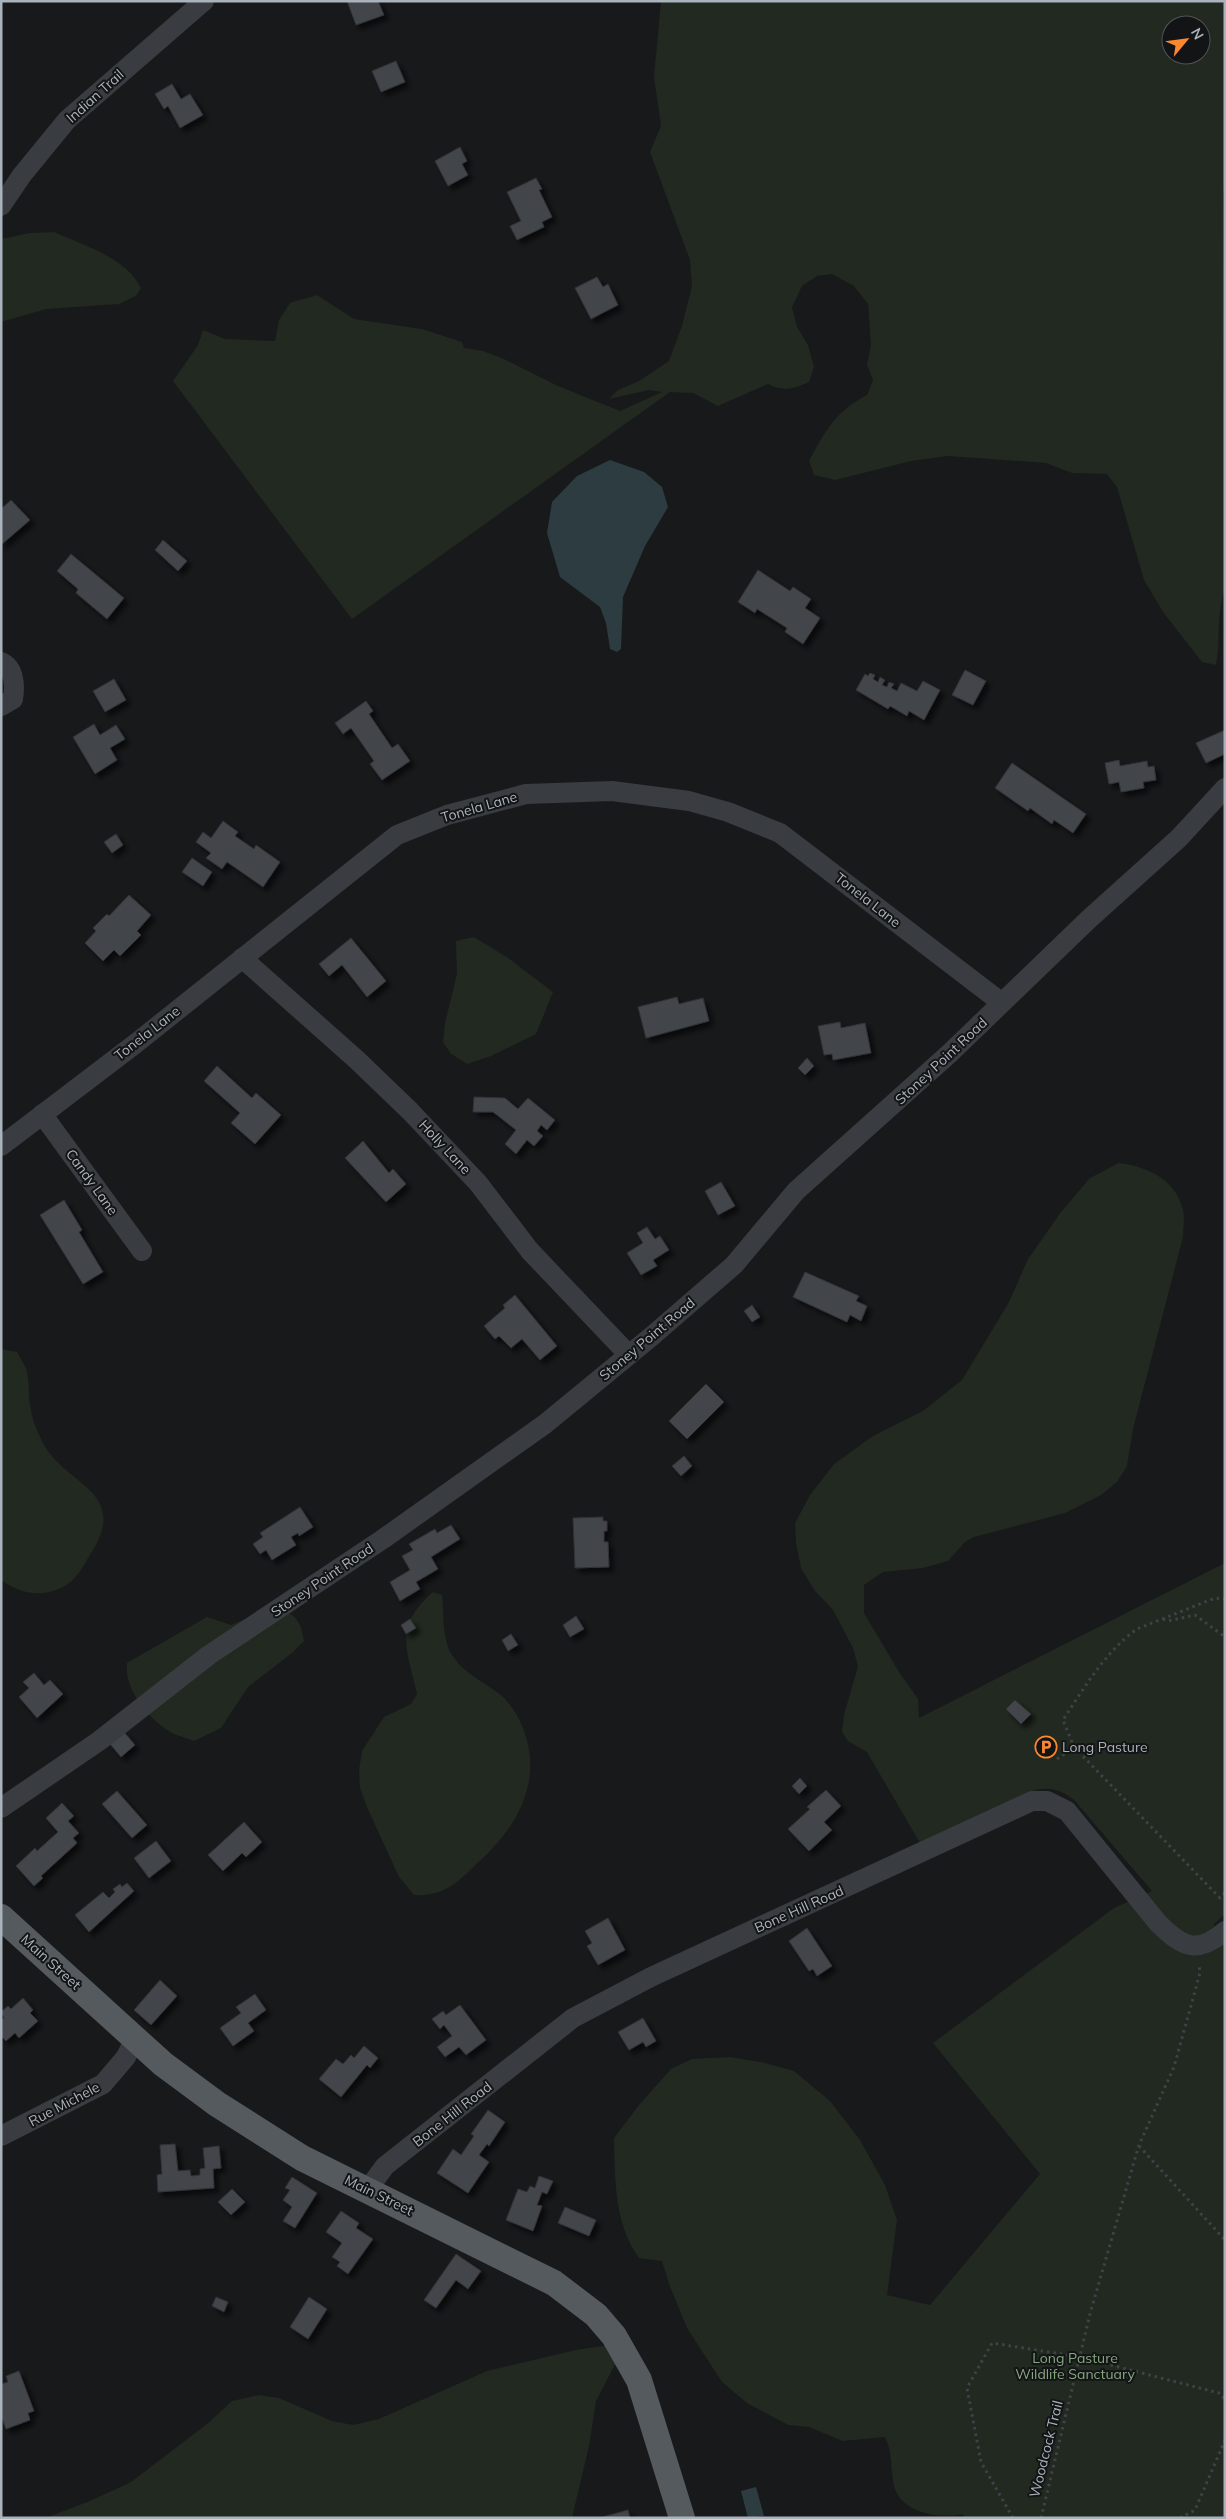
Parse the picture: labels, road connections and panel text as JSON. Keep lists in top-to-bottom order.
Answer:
{
  "streets": {
    "main road": ["Main Street"],
    "street": [
      "Indian Trail",
      "Tonela Lane",
      "Stoney Point Road",
      "Holly Lane",
      "Candy Lane",
      "Bone Hill Road",
      "Rue Michele"
    ],
    "path": ["Woodcock Trail"]
  },
  "crossings": [
    ["Tonela Lane", "Stoney Point Road"],
    ["Tonela Lane", "Holly Lane"],
    ["Tonela Lane", "Candy Lane"],
    ["Stoney Point Road", "Holly Lane"],
    ["Bone Hill Road", "Main Street"],
    ["Bone Hill Road", "Woodcock Trail"],
    ["Main Street", "Rue Michele"]
  ],
  "parks": ["Long Pasture Wildlife Sanctuary"],
  "places": {
    "parking": ["Long Pasture"]
  },
  "north": "top right"
}
